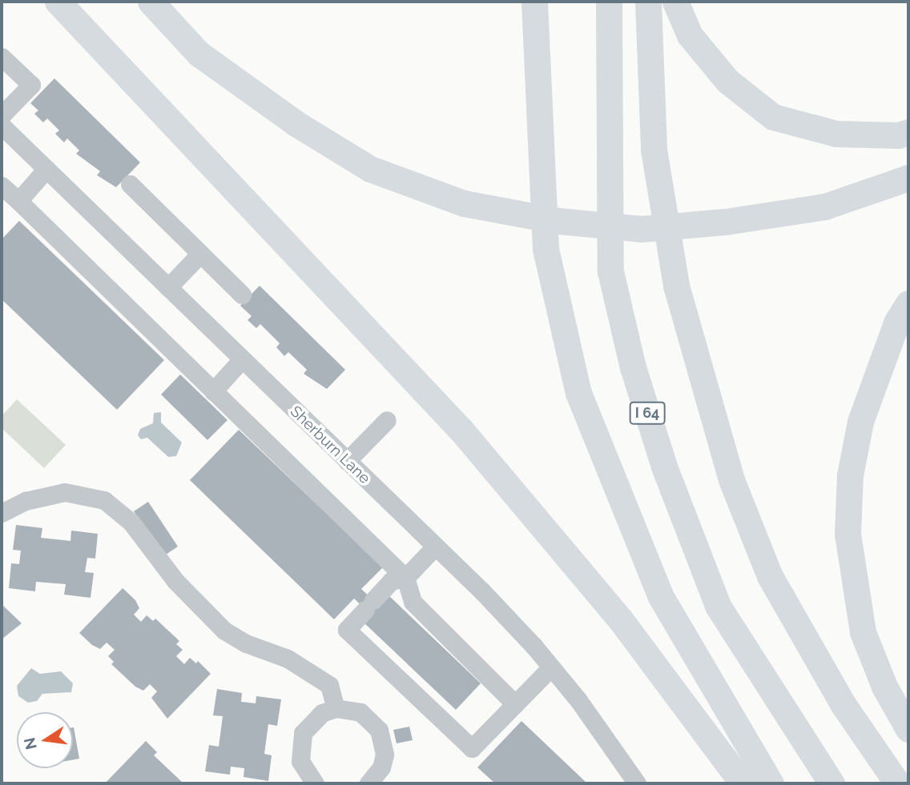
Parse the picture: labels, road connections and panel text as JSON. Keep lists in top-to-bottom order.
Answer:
{
  "streets": {
    "highway": ["I 64"],
    "street": ["Sherburn Lane"]
  },
  "north": "left"
}
